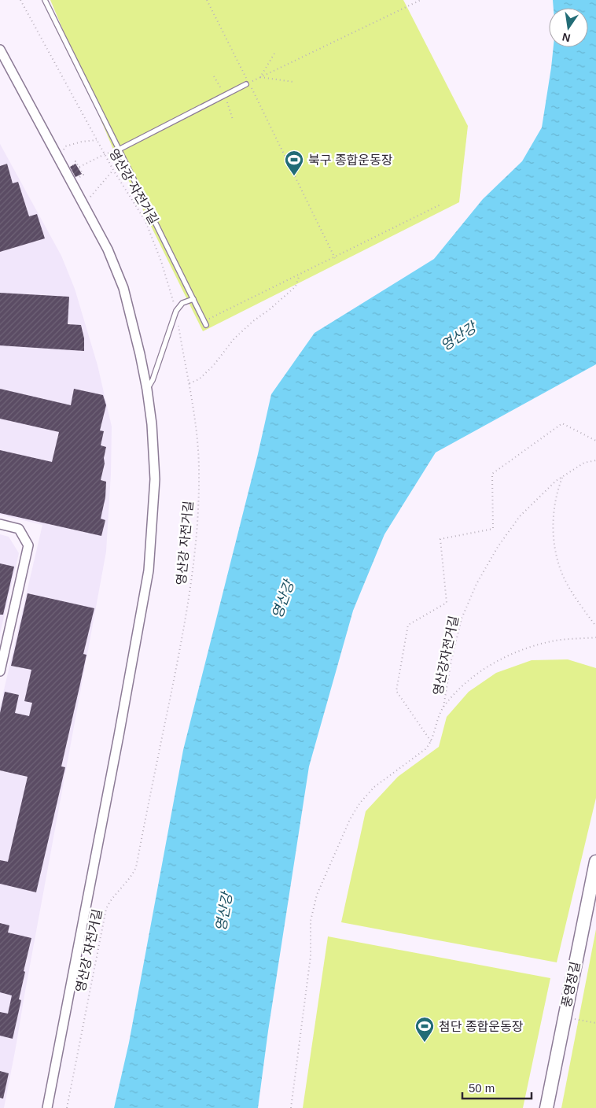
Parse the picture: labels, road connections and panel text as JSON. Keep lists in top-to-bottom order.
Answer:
{
  "streets": {
    "street": ["풍영정길"],
    "path": ["영산강 자전거길", "영산강자전거길"]
  },
  "water": ["영산강"],
  "places": {
    "sports": ["북구 종합운동장", "첨단 종합운동장"]
  },
  "scale_bar": "50 m",
  "north": "bottom"
}
